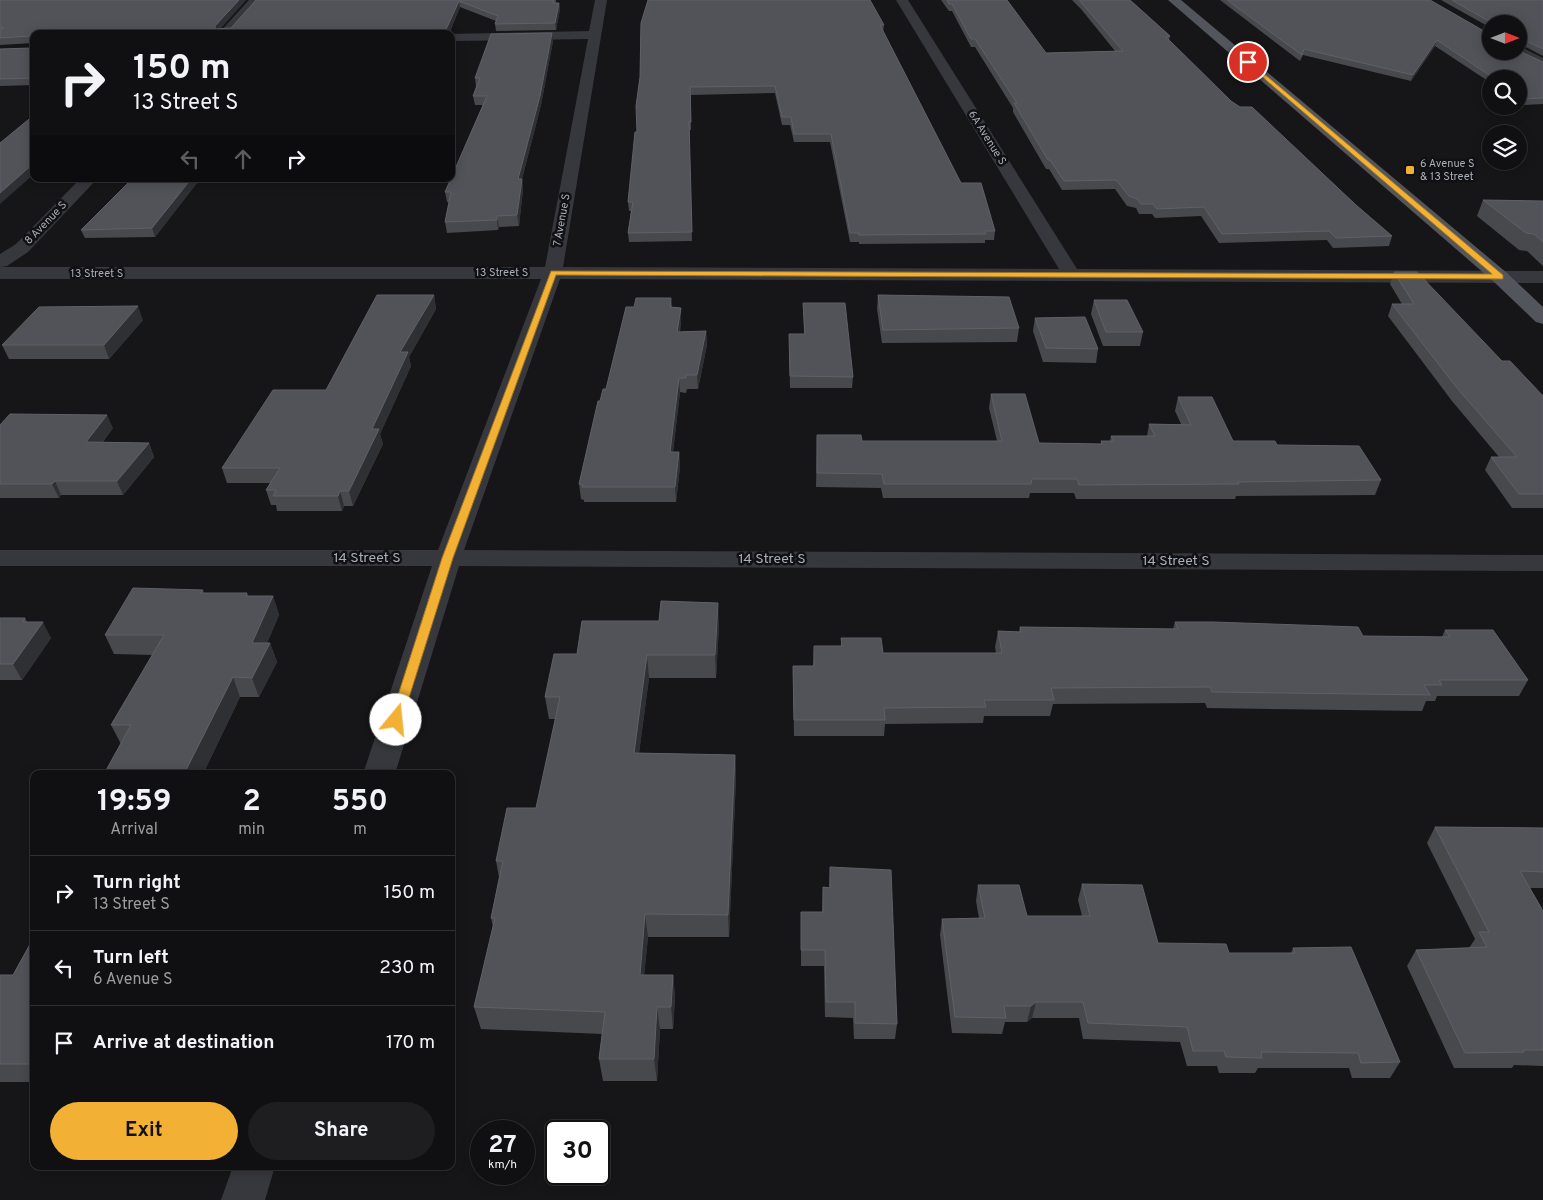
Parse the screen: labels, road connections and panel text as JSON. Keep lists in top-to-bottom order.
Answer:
{
  "streets": {
    "street": [
      "6A Avenue S",
      "7 Avenue S",
      "8 Avenue S",
      "13 Street S",
      "14 Street S"
    ]
  },
  "crossings": [
    ["6A Avenue S", "13 Street S"],
    ["7 Avenue S", "13 Street S"],
    ["7 Avenue S", "14 Street S"]
  ],
  "places": {
    "transit": ["6 Avenue S & 13 Street"]
  },
  "north": "right",
  "page": {
    "turn": ["150 m", "13 Street S"],
    "eta": [
      "19:59",
      "Arrival",
      "2",
      "min",
      "550",
      "m"
    ],
    "list": [
      {
        "name": "Turn right",
        "note": "13 Street S",
        "value": "150 m"
      },
      {
        "name": "Turn left",
        "note": "6 Avenue S",
        "value": "230 m"
      },
      {
        "name": "Arrive at destination",
        "value": "170 m"
      }
    ],
    "buttons": ["Exit", "Share"],
    "speed": "27 km/h",
    "limit": "30"
  }
}
